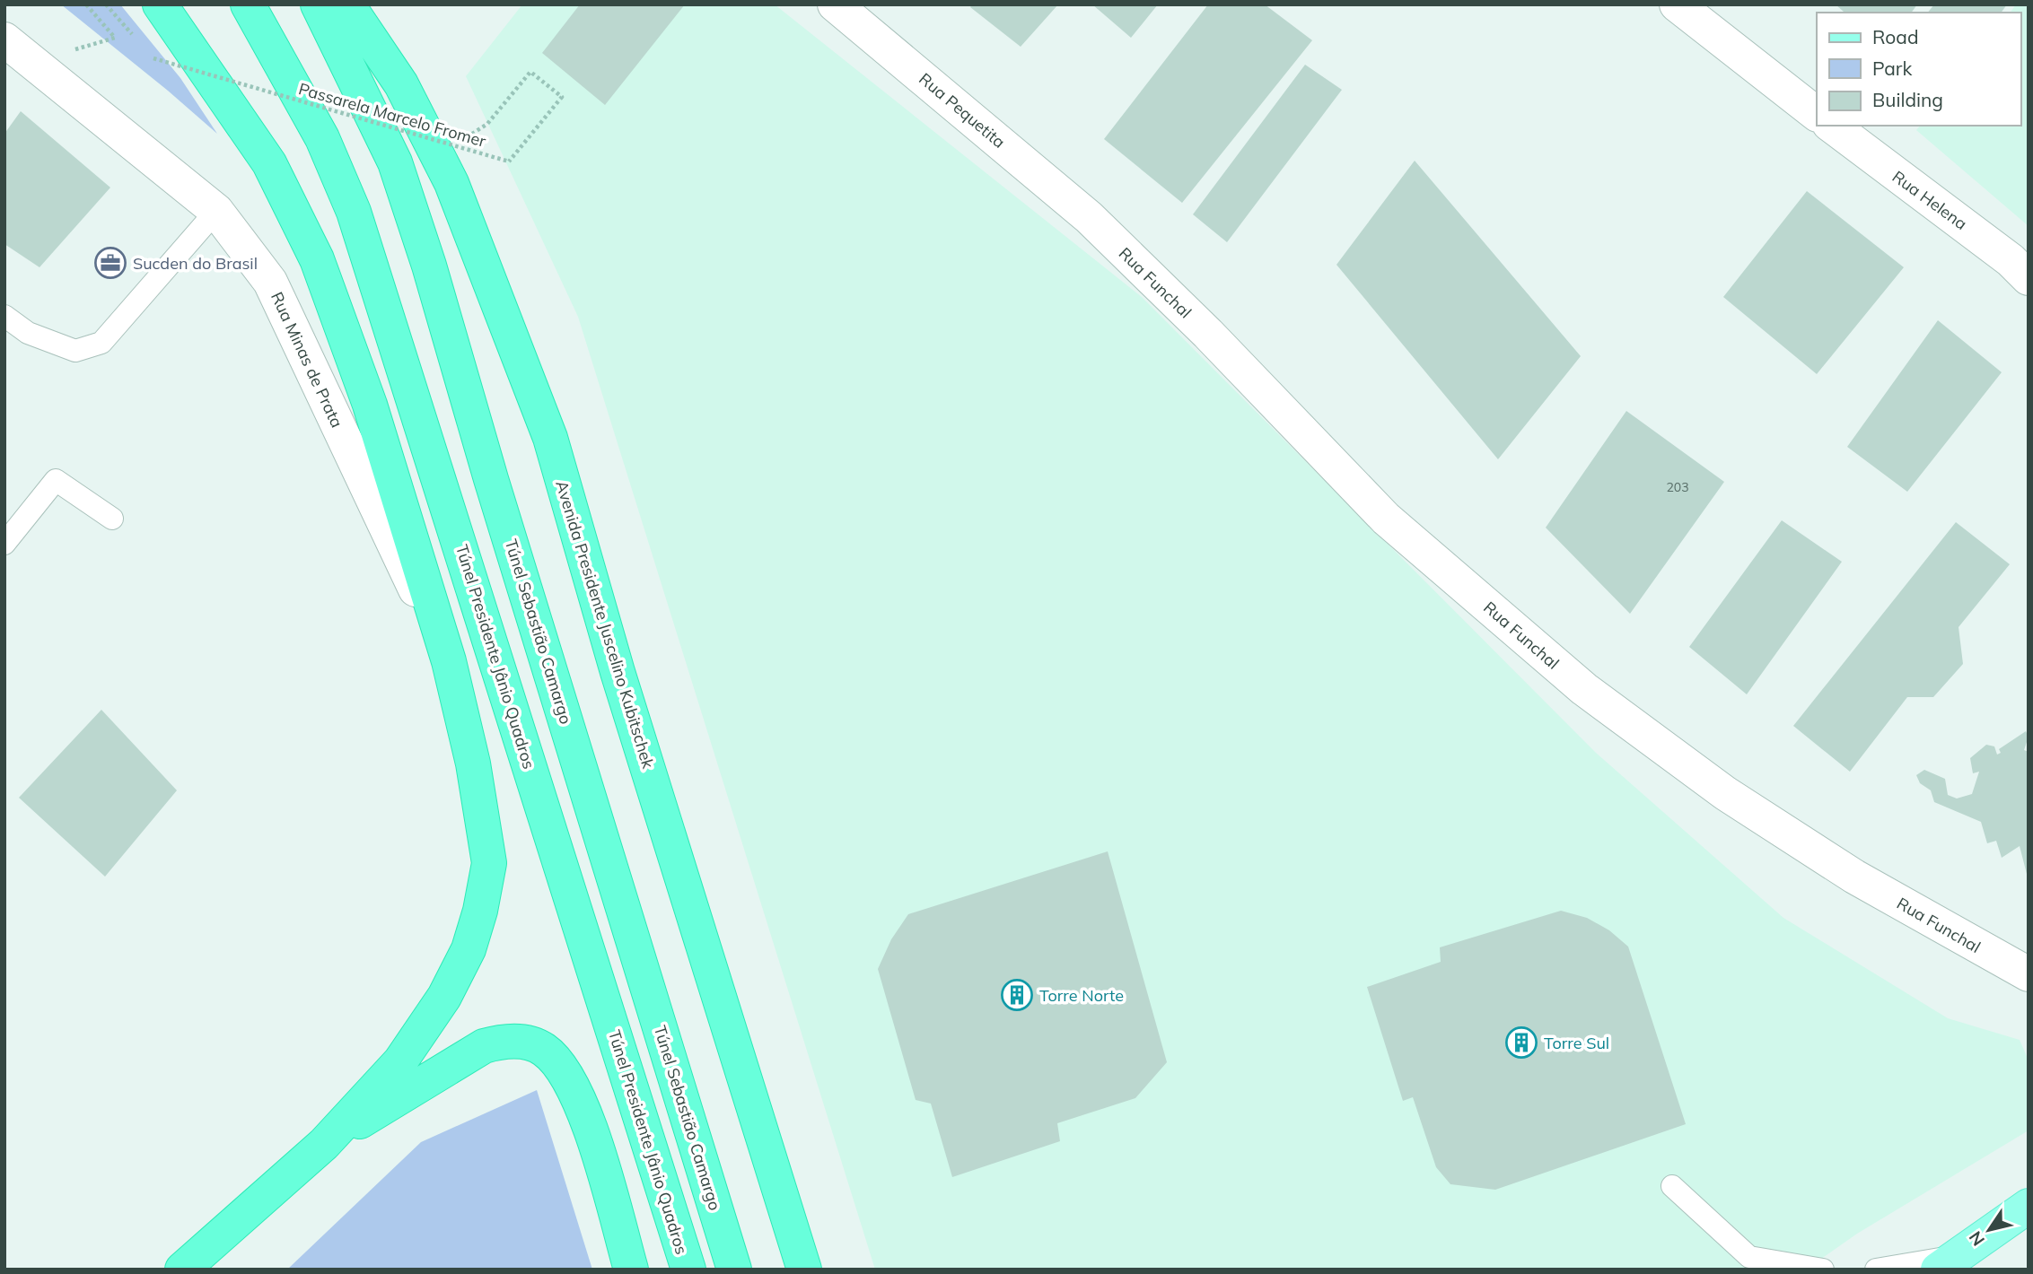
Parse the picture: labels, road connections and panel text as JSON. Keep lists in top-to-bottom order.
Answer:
{
  "streets": {
    "highway": ["Avenida Presidente Juscelino Kubitschek", "Túnel Sebastião Camargo", "Túnel Presidente Jânio Quadros"],
    "street": [
      "Rua Pequetita",
      "Rua Helena",
      "Rua Funchal",
      "Rua Minas de Prata"
    ],
    "path": ["Passarela Marcelo Fromer"]
  },
  "crossings": [
    ["Rua Pequetita", "Rua Funchal"]
  ],
  "places": {
    "office": ["Sucden do Brasil"],
    "building": ["Torre Norte", "Torre Sul"]
  },
  "house_numbers": ["203"],
  "legend": ["Road", "Park", "Building"],
  "north": "bottom left"
}
